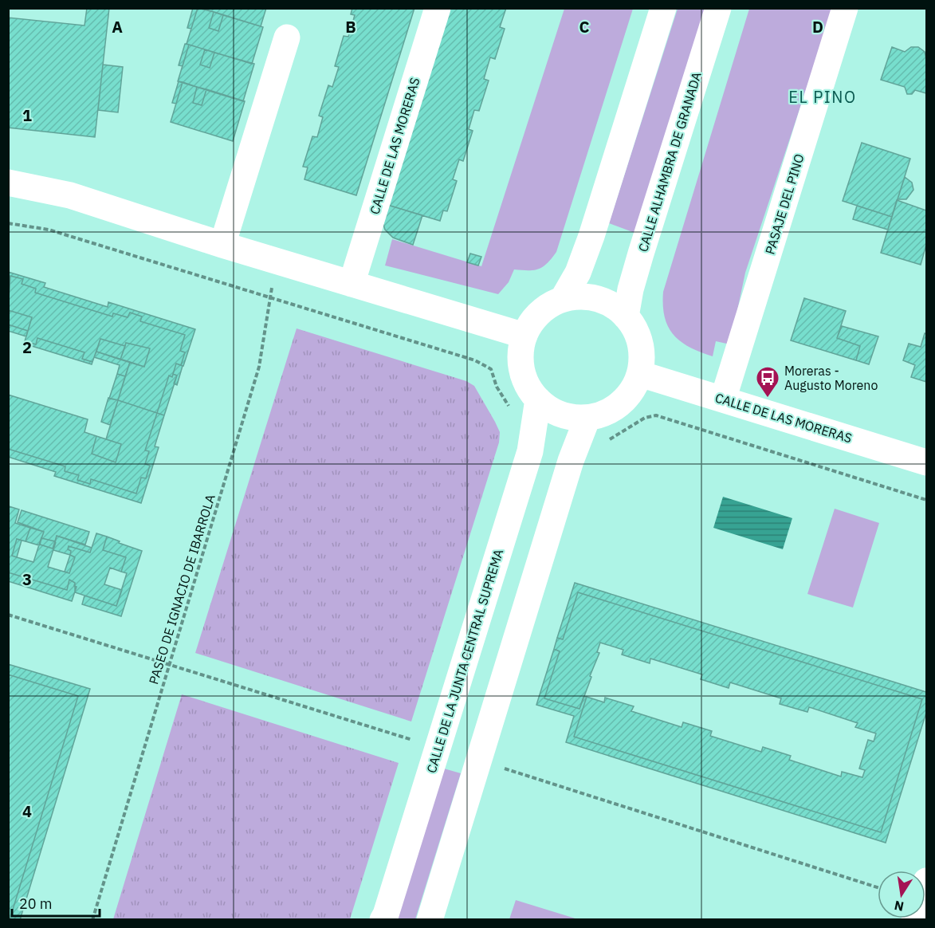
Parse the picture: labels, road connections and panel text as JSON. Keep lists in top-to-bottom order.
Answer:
{
  "streets": {
    "street": [
      "CALLE DE LAS MORERAS",
      "CALLE ALHAMBRA DE GRANADA",
      "PASAJE DEL PINO",
      "CALLE DE LA JUNTA CENTRAL SUPREMA"
    ],
    "path": ["PASEO DE IGNACIO DE IBARROLA"]
  },
  "crossings": [
    ["CALLE DE LAS MORERAS", "CALLE ALHAMBRA DE GRANADA"],
    ["CALLE DE LAS MORERAS", "PASAJE DEL PINO"],
    ["CALLE DE LAS MORERAS", "CALLE DE LA JUNTA CENTRAL SUPREMA"],
    ["CALLE ALHAMBRA DE GRANADA", "CALLE DE LA JUNTA CENTRAL SUPREMA"]
  ],
  "districts": ["EL PINO"],
  "places": {
    "bus stop": ["Moreras - Augusto Moreno"]
  },
  "scale_bar": "20 m",
  "north": "bottom",
  "grid": {
    "columns": [
      "A",
      "B",
      "C",
      "D"
    ],
    "rows": [
      "1",
      "2",
      "3",
      "4"
    ]
  }
}
